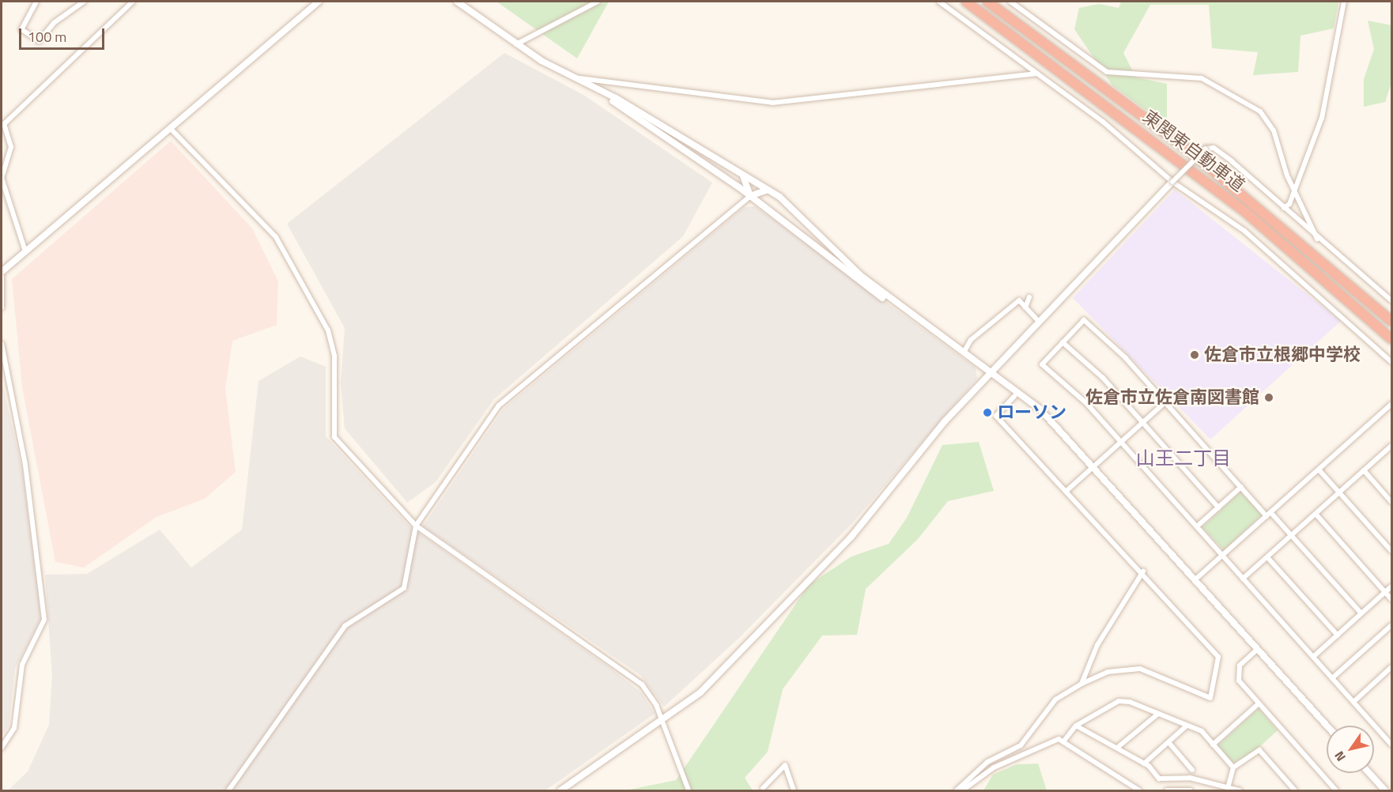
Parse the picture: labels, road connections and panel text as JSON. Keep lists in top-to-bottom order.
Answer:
{
  "streets": {
    "highway": ["東関東自動車道"]
  },
  "districts": ["山王二丁目"],
  "places": ["佐倉市立根郷中学校", "佐倉市立佐倉南図書館", "ローソン"],
  "scale_bar": "100 m",
  "north": "bottom left"
}
